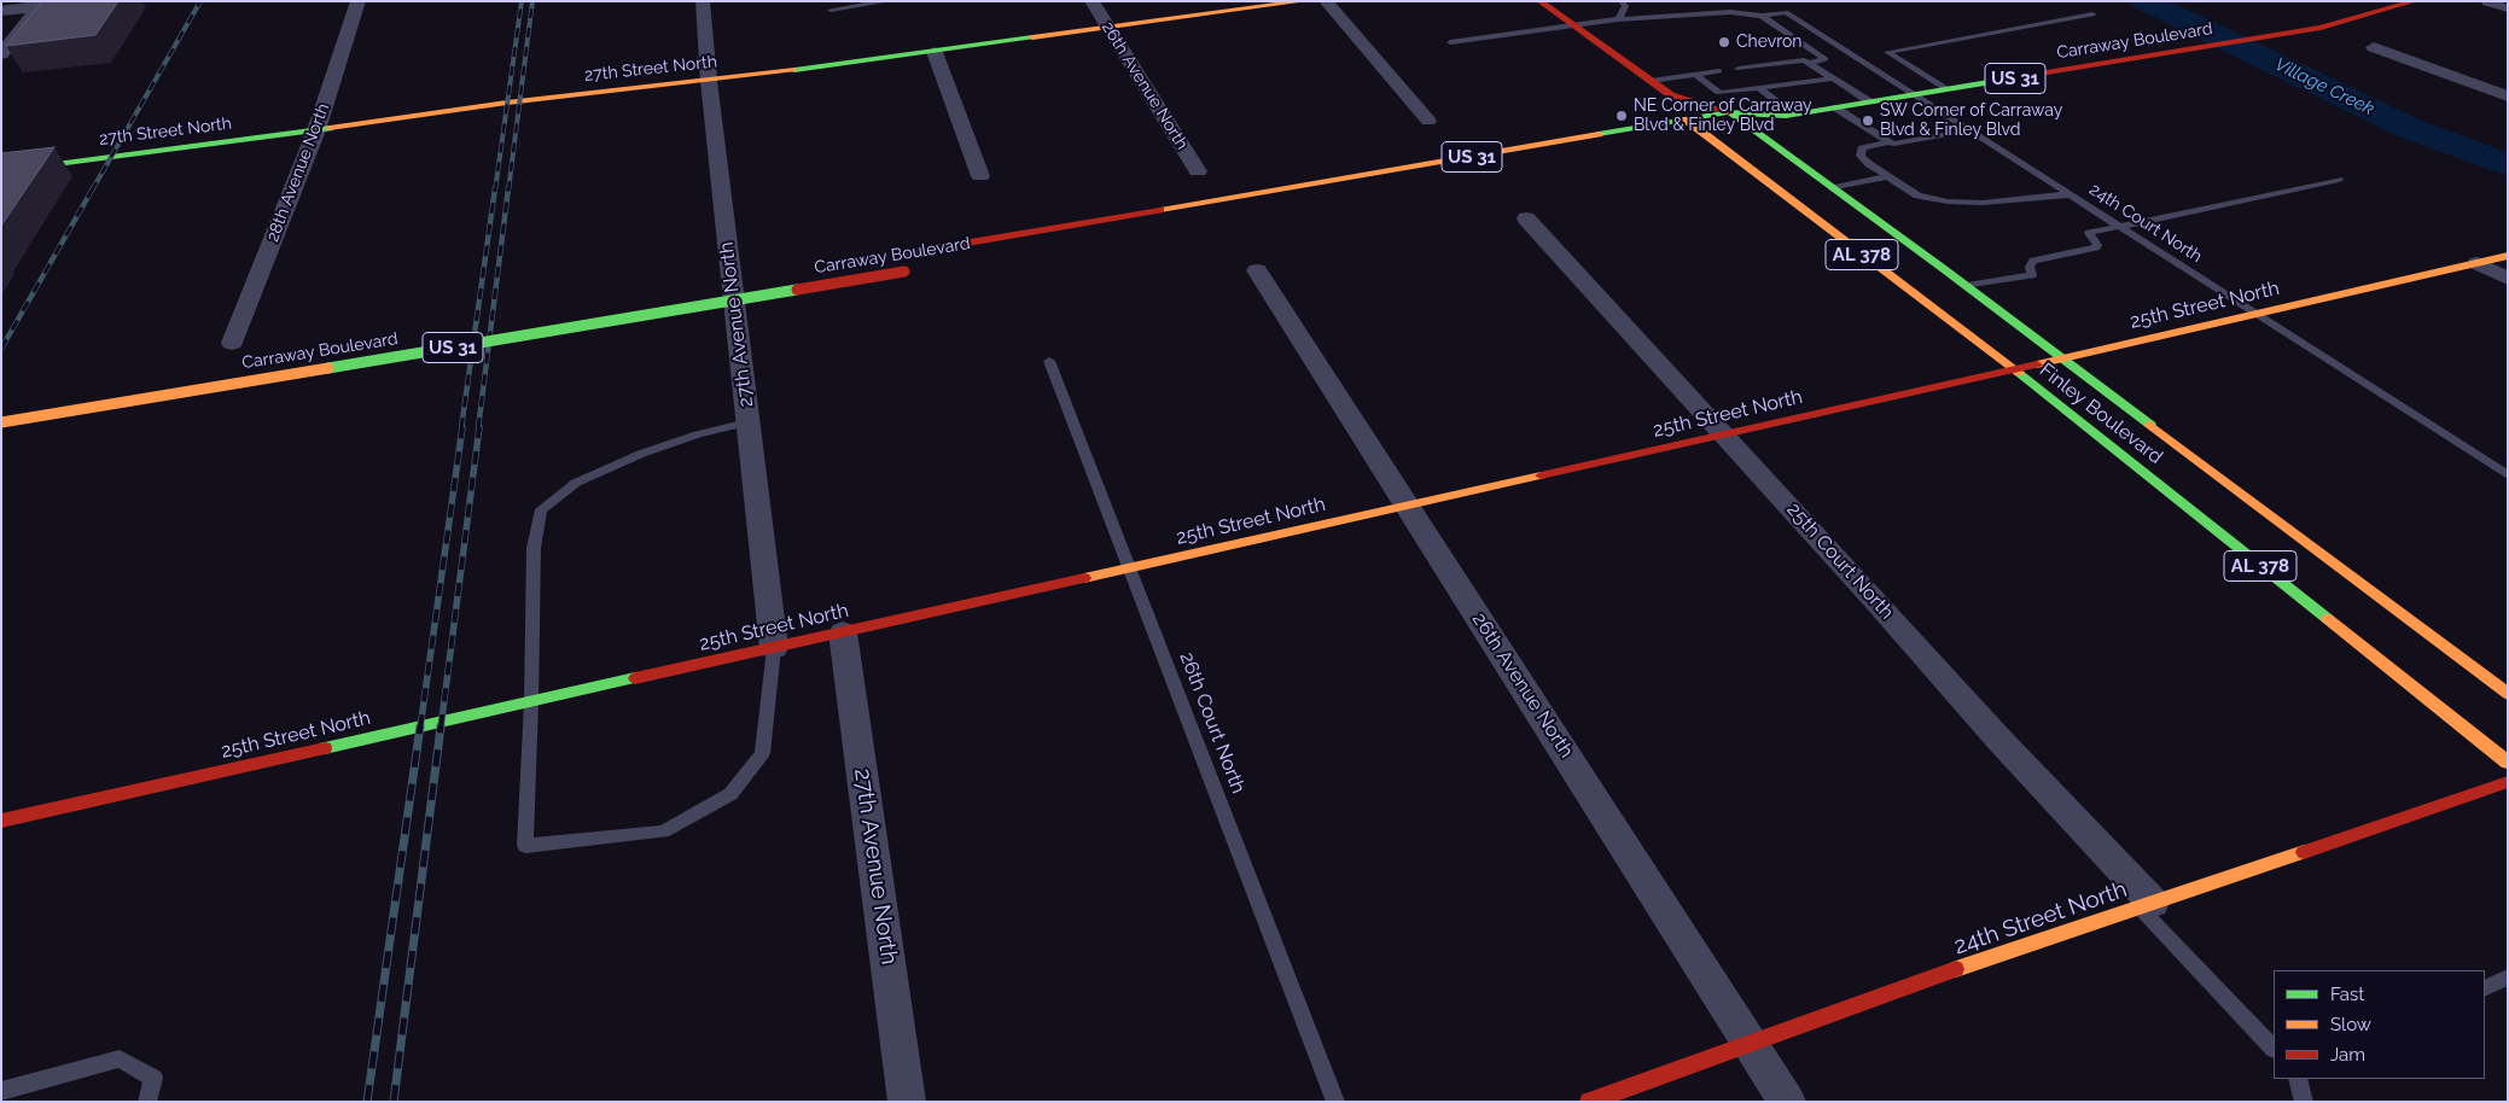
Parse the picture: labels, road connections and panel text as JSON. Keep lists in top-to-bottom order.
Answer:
{
  "streets": {
    "main road": [
      "Carraway Boulevard",
      "27th Street North",
      "US 31",
      "AL 378",
      "25th Street North",
      "Finley Boulevard",
      "24th Street North"
    ],
    "street": [
      "26th Avenue North",
      "28th Avenue North",
      "27th Avenue North",
      "25th Court North"
    ],
    "lane": ["24th Court North", "26th Court North"]
  },
  "crossings": [
    ["Carraway Boulevard", "24th Court North"],
    ["Carraway Boulevard", "Finley Boulevard"],
    ["27th Street North", "26th Avenue North"],
    ["27th Street North", "28th Avenue North"],
    ["27th Street North", "27th Avenue North"],
    ["26th Avenue North", "25th Street North"],
    ["26th Avenue North", "24th Street North"],
    ["24th Court North", "25th Street North"],
    ["24th Court North", "Finley Boulevard"],
    ["25th Street North", "27th Avenue North"],
    ["25th Street North", "Finley Boulevard"],
    ["25th Street North", "25th Court North"],
    ["25th Street North", "26th Court North"],
    ["25th Court North", "24th Street North"]
  ],
  "water": ["Village Creek"],
  "places": ["Chevron", "NE Corner of Carraway Blvd & Finley Blvd", "SW Corner of Carraway Blvd & Finley Blvd"],
  "legend": ["Fast", "Slow", "Jam"]
}
